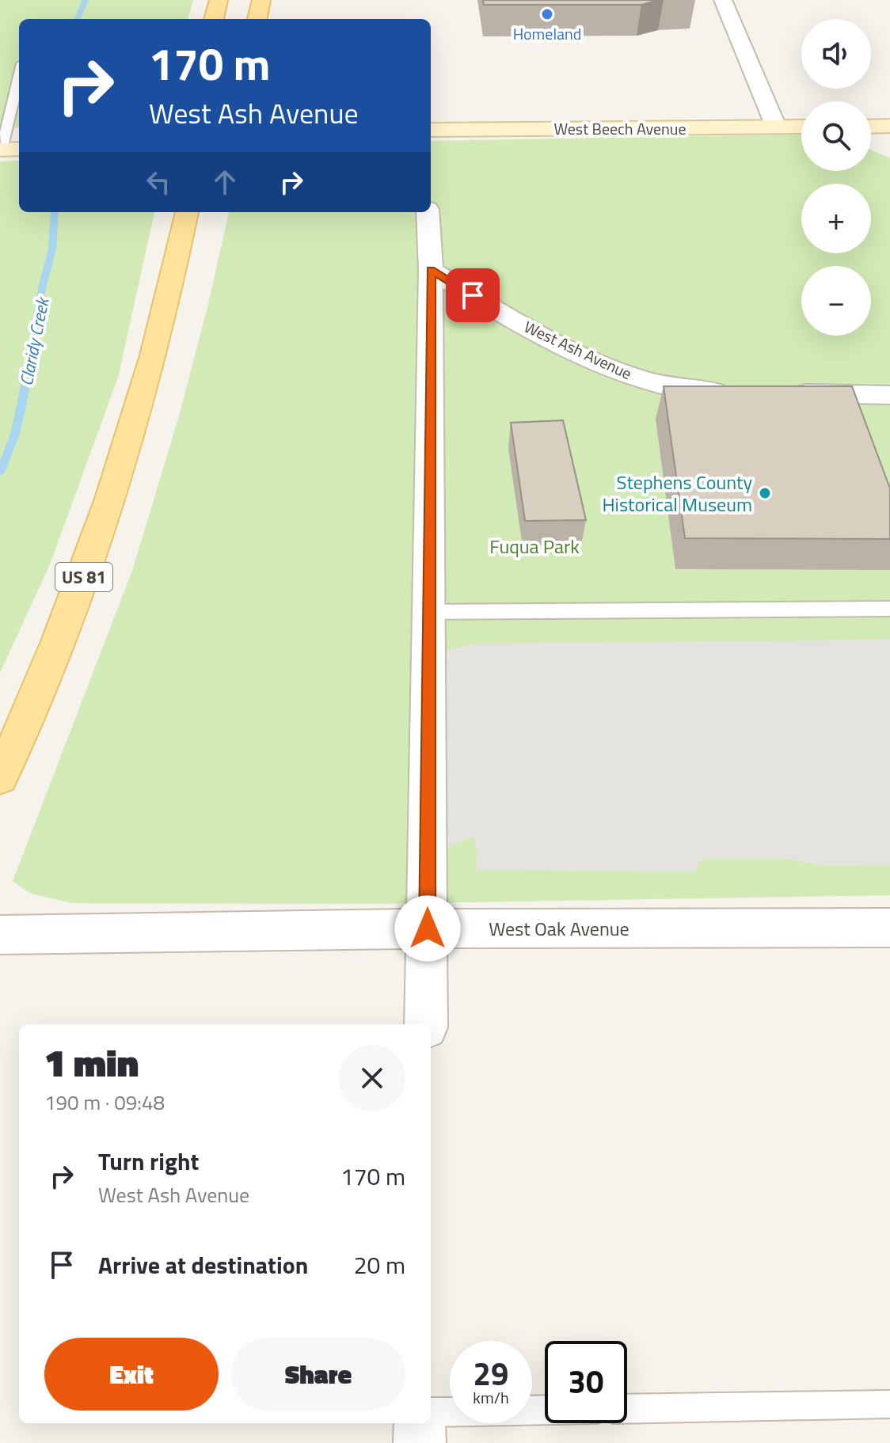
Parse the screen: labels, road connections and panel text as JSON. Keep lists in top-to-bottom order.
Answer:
{
  "streets": {
    "main road": ["US 81"],
    "street": ["West Beech Avenue", "West Ash Avenue", "West Oak Avenue"]
  },
  "water": ["Claridy Creek"],
  "parks": ["Fuqua Park"],
  "places": ["Homeland", "Stephens County Historical Museum"],
  "page": {
    "map_buttons": ["+", "−"],
    "turn": ["170 m", "West Ash Avenue"],
    "heading": ["1 min", "190 m · 09:48"],
    "list": [
      {
        "name": "Turn right",
        "note": "West Ash Avenue",
        "value": "170 m"
      },
      {
        "name": "Arrive at destination",
        "value": "20 m"
      }
    ],
    "buttons": ["Exit", "Share"],
    "speed": "29 km/h",
    "limit": "30"
  }
}
